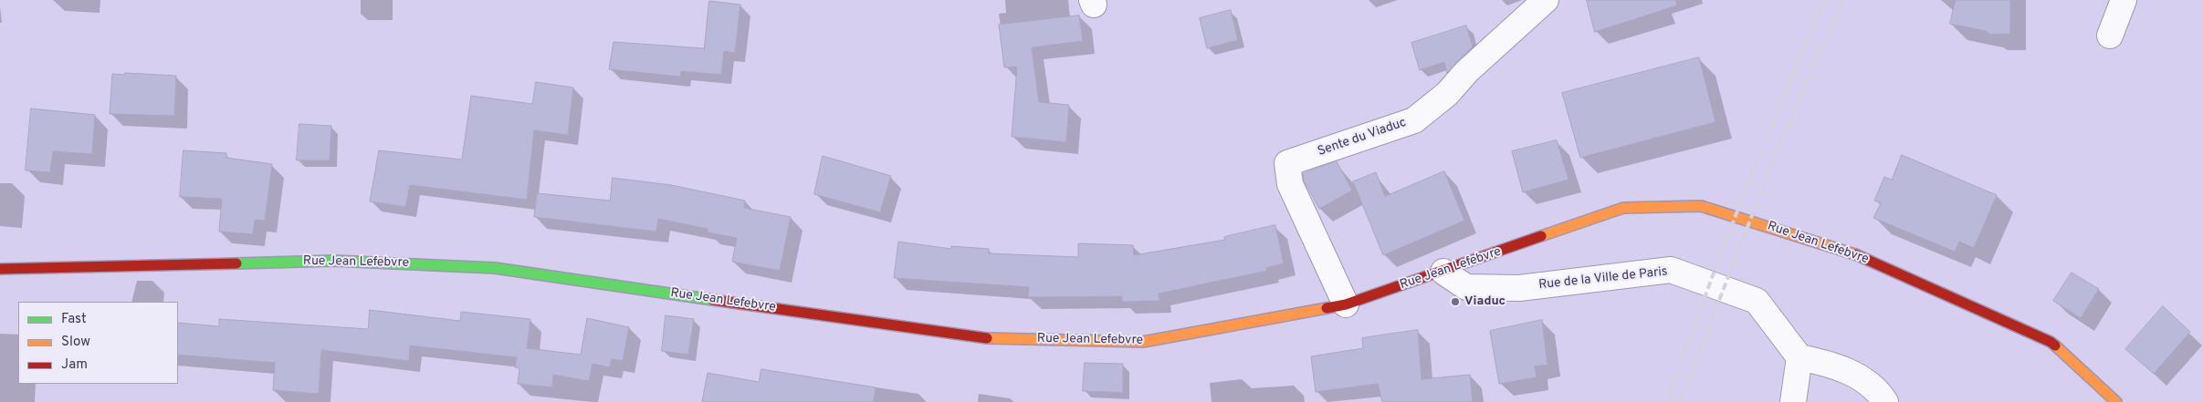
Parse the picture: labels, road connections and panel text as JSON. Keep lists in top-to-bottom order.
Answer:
{
  "streets": {
    "street": ["Sente du Viaduc", "Rue Jean Lefebvre", "Rue de la Ville de Paris"]
  },
  "crossings": [
    ["Sente du Viaduc", "Rue Jean Lefebvre"],
    ["Rue Jean Lefebvre", "Rue de la Ville de Paris"]
  ],
  "places": ["Viaduc"],
  "legend": ["Fast", "Slow", "Jam"]
}
